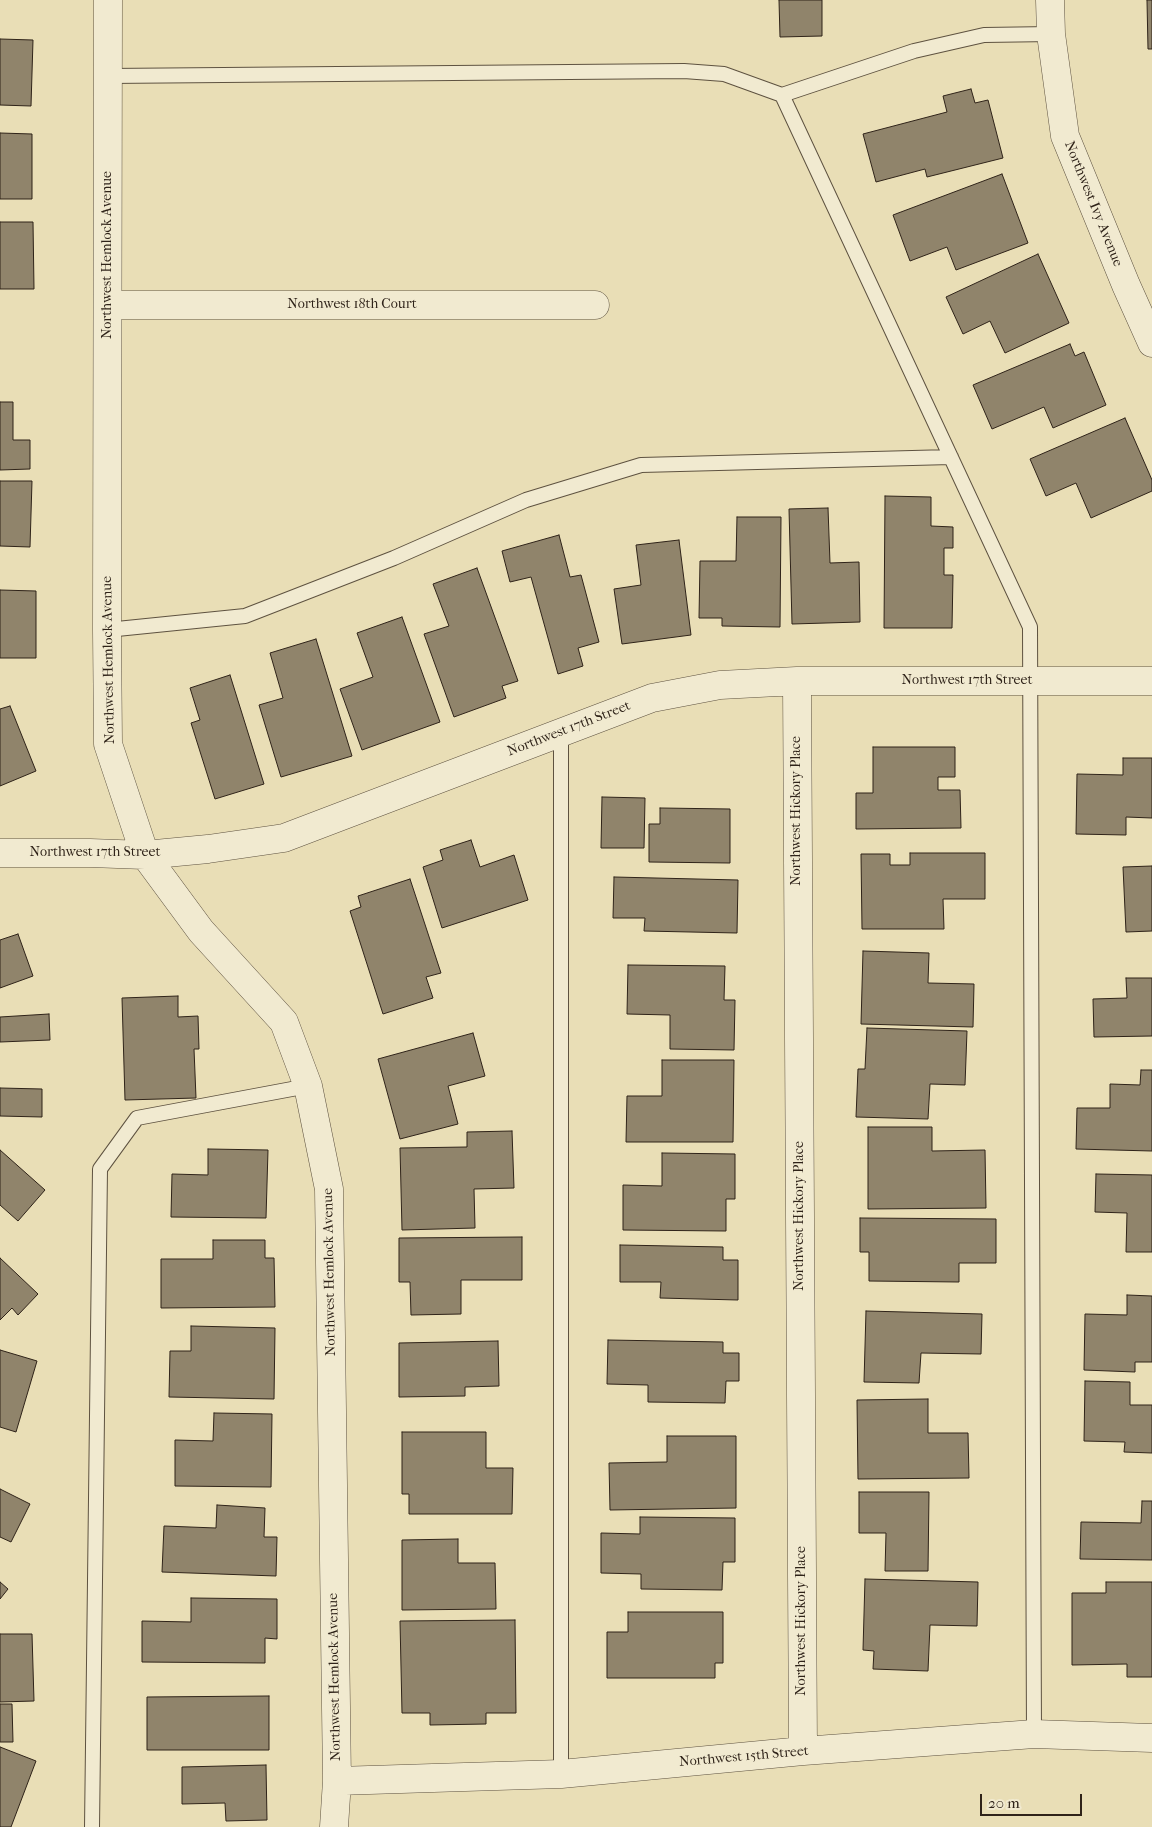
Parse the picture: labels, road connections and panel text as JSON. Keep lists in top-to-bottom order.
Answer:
{
  "streets": {
    "street": [
      "Northwest Ivy Avenue",
      "Northwest Hemlock Avenue",
      "Northwest 18th Court",
      "Northwest 17th Street",
      "Northwest Hickory Place",
      "Northwest 15th Street"
    ]
  },
  "crossings": [
    ["Northwest Hemlock Avenue", "Northwest 18th Court"],
    ["Northwest Hemlock Avenue", "Northwest 17th Street"],
    ["Northwest Hemlock Avenue", "Northwest 15th Street"],
    ["Northwest 17th Street", "Northwest Hickory Place"],
    ["Northwest Hickory Place", "Northwest 15th Street"]
  ],
  "scale_bar": "20 m"
}
